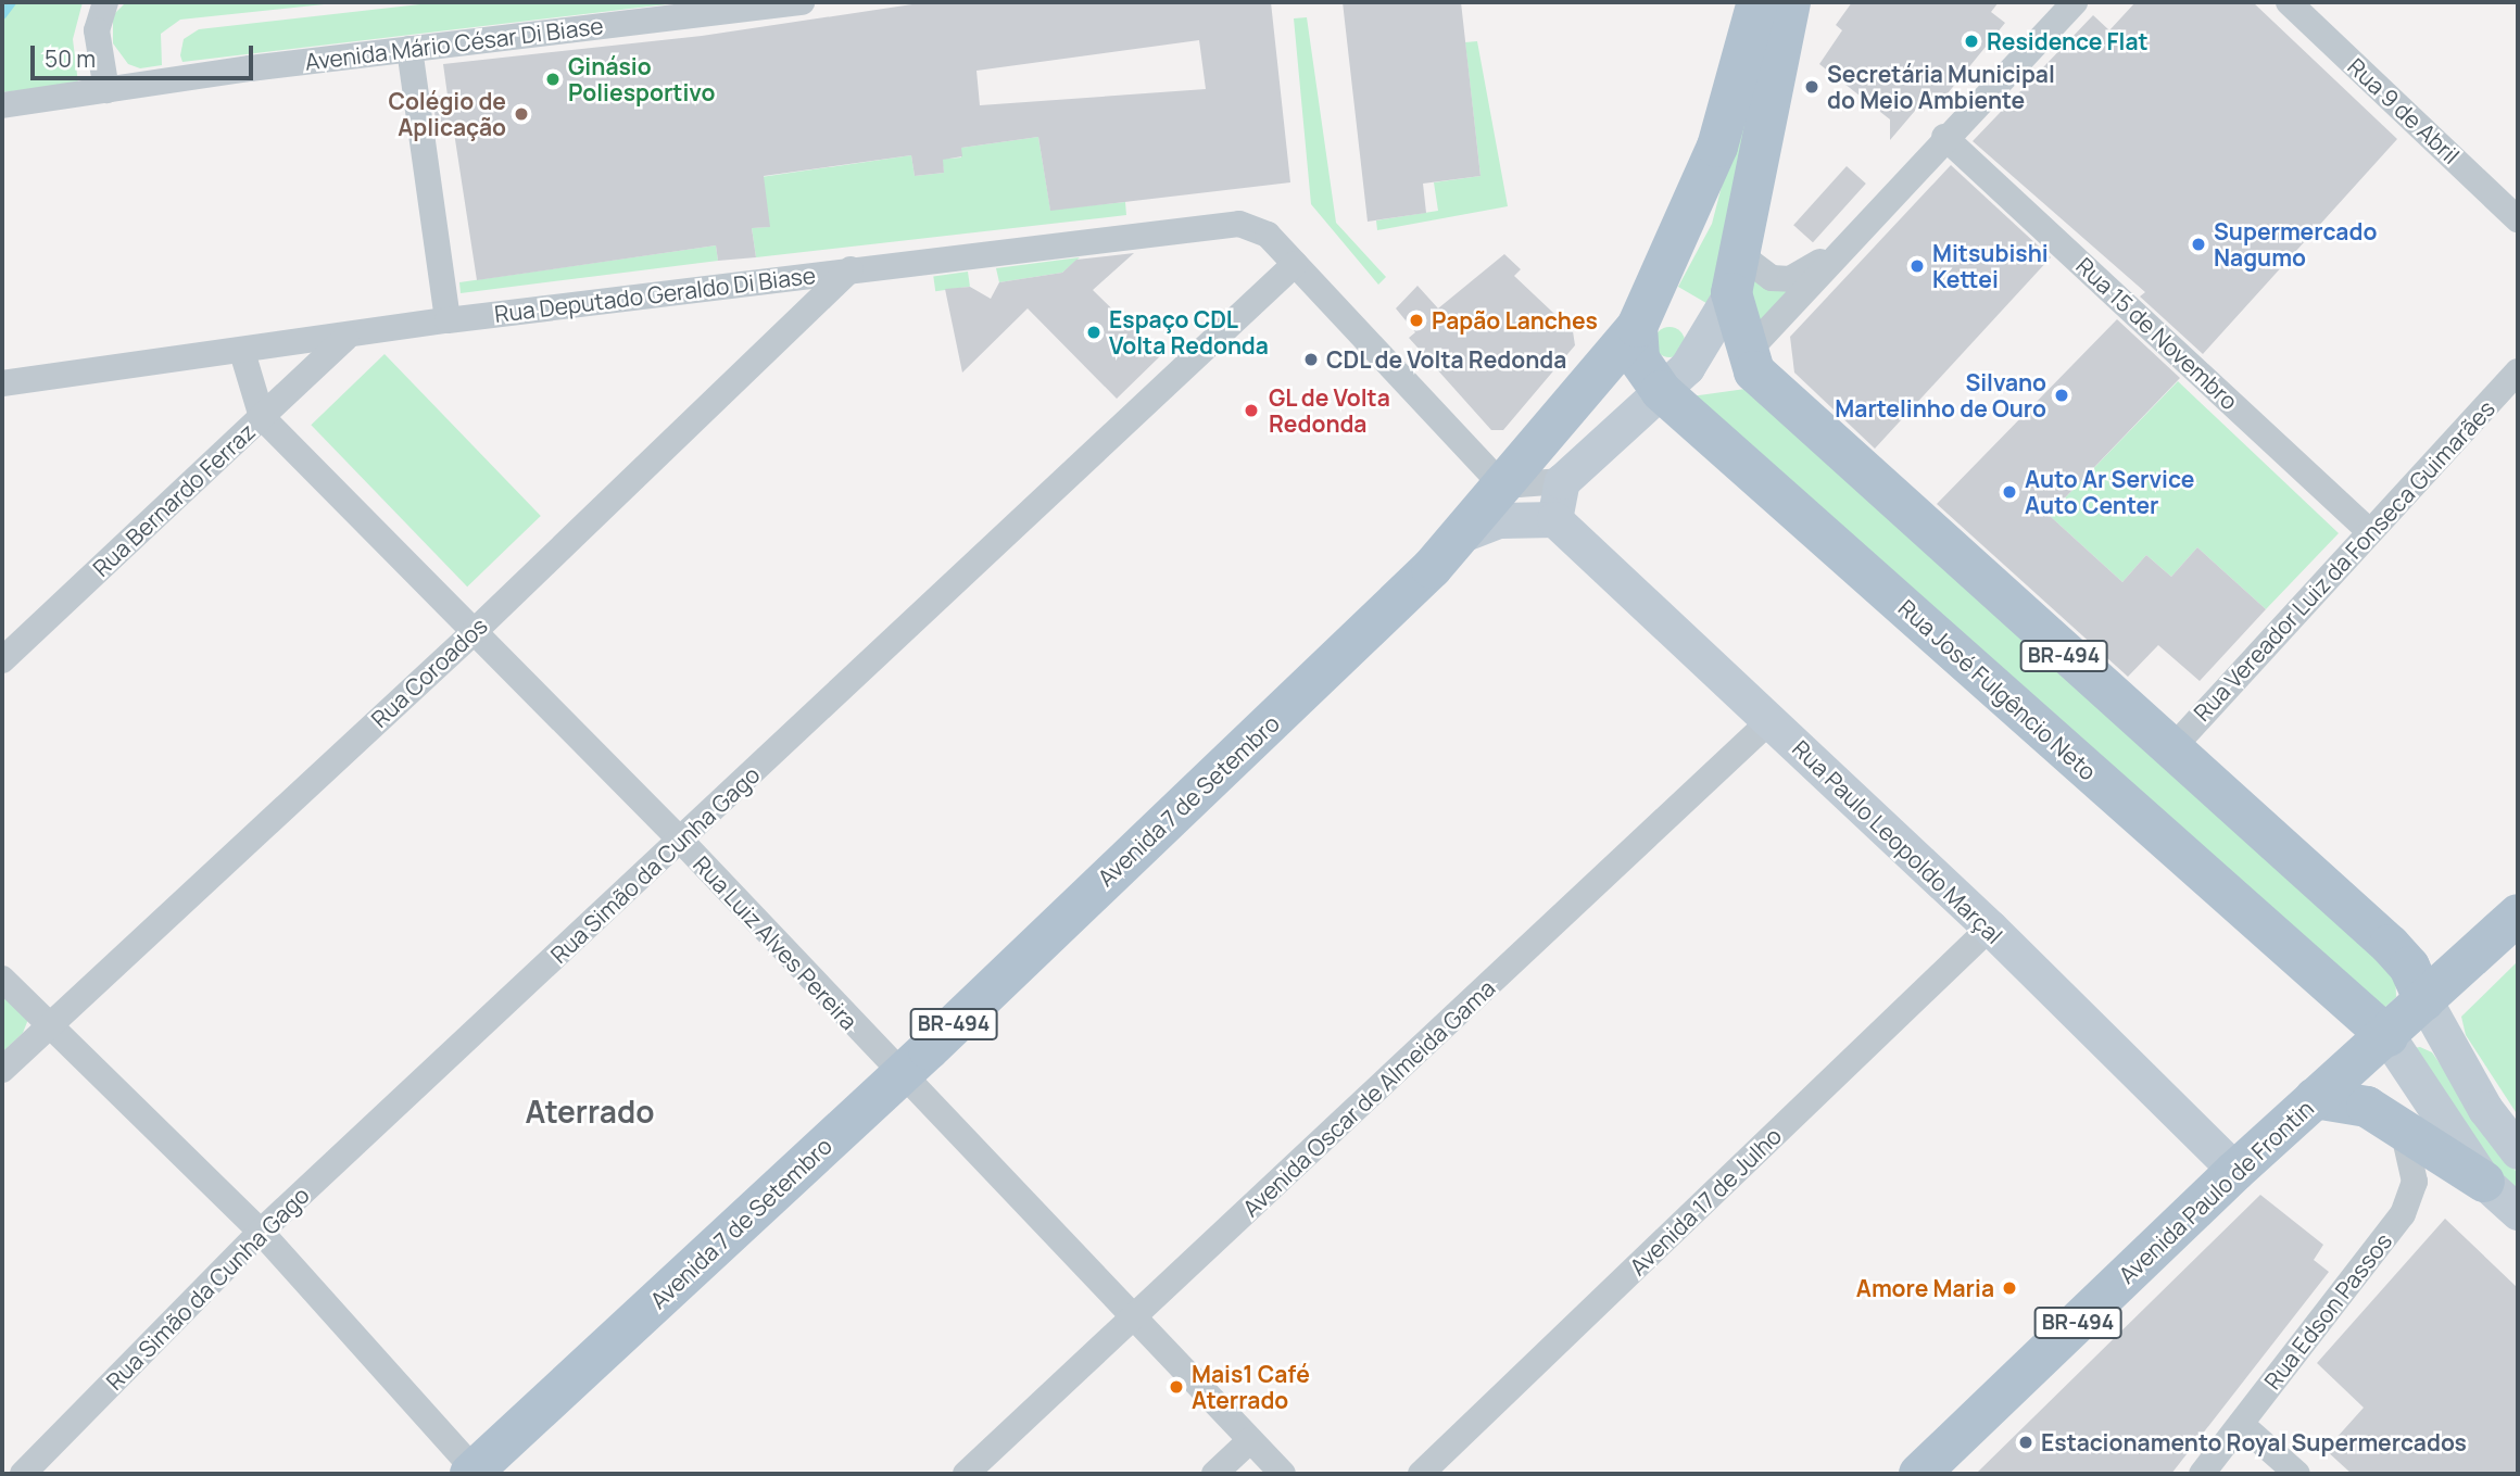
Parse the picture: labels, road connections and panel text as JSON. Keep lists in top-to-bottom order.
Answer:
{
  "streets": {
    "main road": [
      "BR-494",
      "Rua José Fulgêncio Neto",
      "Avenida 7 de Setembro",
      "Avenida Paulo de Frontin"
    ],
    "street": [
      "Avenida Mário César Di Biase",
      "Rua 9 de Abril",
      "Rua Deputado Geraldo Di Biase",
      "Rua 15 de Novembro",
      "Rua Bernardo Ferraz",
      "Rua Vereador Luiz da Fonseca Guimarães",
      "Rua Coroados",
      "Rua Paulo Leopoldo Marçal",
      "Rua Simão da Cunha Gago",
      "Rua Luiz Alves Pereira",
      "Avenida Oscar de Almeida Gama",
      "Avenida 17 de Julho",
      "Rua Edson Passos"
    ]
  },
  "crossings": [
    ["Rua Deputado Geraldo Di Biase", "Rua Bernardo Ferraz"],
    ["Rua Deputado Geraldo Di Biase", "Rua Coroados"],
    ["Rua Deputado Geraldo Di Biase", "Rua Simão da Cunha Gago"],
    ["Rua 15 de Novembro", "Rua Vereador Luiz da Fonseca Guimarães"],
    ["Rua Bernardo Ferraz", "Rua Luiz Alves Pereira"],
    ["Rua Vereador Luiz da Fonseca Guimarães", "BR-494"],
    ["BR-494", "Avenida 7 de Setembro"],
    ["BR-494", "Avenida Paulo de Frontin"],
    ["Rua Coroados", "Rua Luiz Alves Pereira"],
    ["Rua José Fulgêncio Neto", "Avenida 7 de Setembro"],
    ["Rua José Fulgêncio Neto", "Avenida Paulo de Frontin"],
    ["Avenida 7 de Setembro", "Rua Luiz Alves Pereira"],
    ["Rua Paulo Leopoldo Marçal", "Avenida Oscar de Almeida Gama"],
    ["Rua Paulo Leopoldo Marçal", "Avenida Paulo de Frontin"],
    ["Rua Paulo Leopoldo Marçal", "Avenida 17 de Julho"],
    ["Rua Simão da Cunha Gago", "Rua Luiz Alves Pereira"],
    ["Rua Luiz Alves Pereira", "Avenida Oscar de Almeida Gama"]
  ],
  "districts": ["Aterrado"],
  "places": [
    "Residence Flat",
    "Ginásio Poliesportivo",
    "Secretária Municipal do Meio Ambiente",
    "Colégio de Aplicação",
    "Supermercado Nagumo",
    "Mitsubishi Kettei",
    "Papão Lanches",
    "Espaço CDL Volta Redonda",
    "CDL de Volta Redonda",
    "Silvano Martelinho de Ouro",
    "GL de Volta Redonda",
    "Auto Ar Service Auto Center",
    "Amore Maria",
    "Mais1 Café Aterrado",
    "Estacionamento Royal Supermercados"
  ],
  "scale_bar": "50 m"
}
